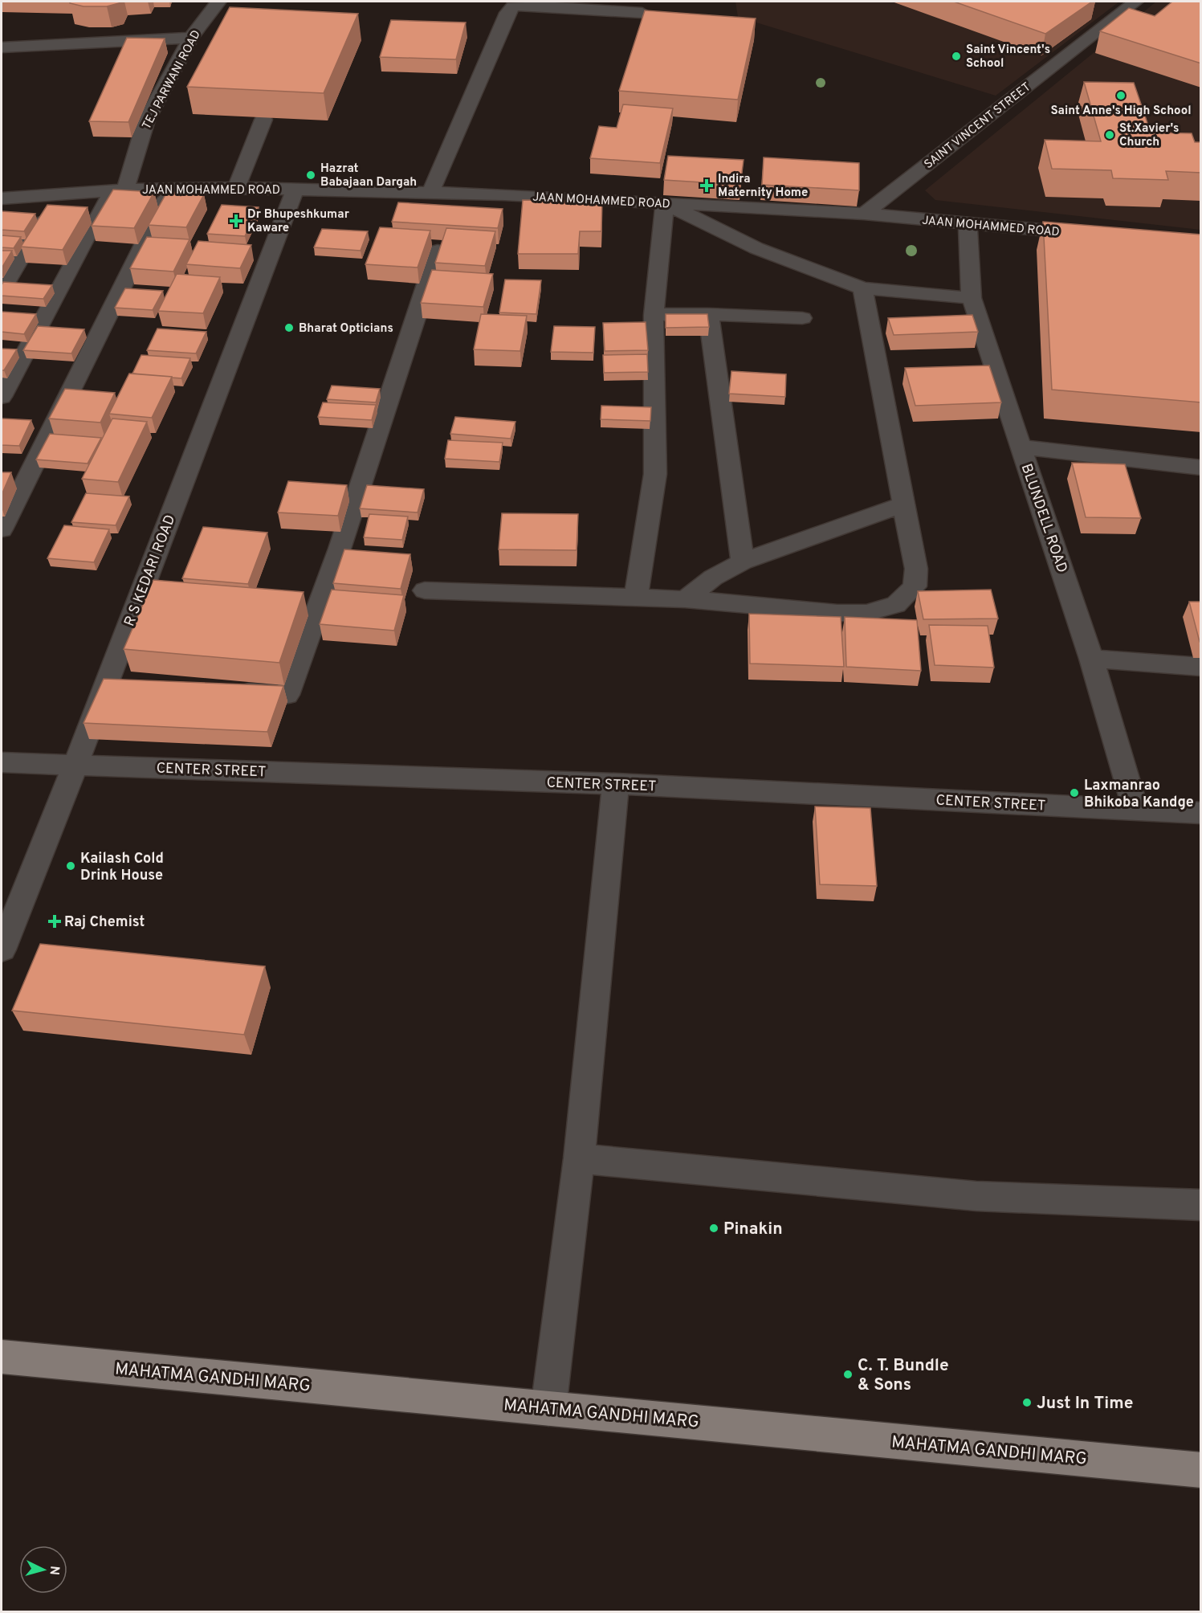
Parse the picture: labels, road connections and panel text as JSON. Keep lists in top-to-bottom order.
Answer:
{
  "streets": {
    "main road": ["MAHATMA GANDHI MARG"],
    "street": [
      "TEJ PARWANI ROAD",
      "SAINT VINCENT STREET",
      "JAAN MOHAMMED ROAD",
      "BLUNDELL ROAD",
      "R S KEDARI ROAD",
      "CENTER STREET"
    ]
  },
  "crossings": [
    ["TEJ PARWANI ROAD", "JAAN MOHAMMED ROAD"],
    ["SAINT VINCENT STREET", "JAAN MOHAMMED ROAD"],
    ["JAAN MOHAMMED ROAD", "BLUNDELL ROAD"],
    ["JAAN MOHAMMED ROAD", "R S KEDARI ROAD"],
    ["BLUNDELL ROAD", "CENTER STREET"],
    ["R S KEDARI ROAD", "CENTER STREET"]
  ],
  "places": {
    "other": [
      "Saint Vincent's School",
      "Saint Anne's High School",
      "St.Xavier's Church",
      "Hazrat Babajaan Dargah",
      "Bharat Opticians",
      "Laxmanrao Bhikoba Kandge",
      "Kailash Cold Drink House",
      "Pinakin",
      "C. T. Bundle & Sons",
      "Just In Time"
    ],
    "health": ["Indira Maternity Home", "Dr Bhupeshkumar Kaware", "Raj Chemist"]
  },
  "north": "right"
}
